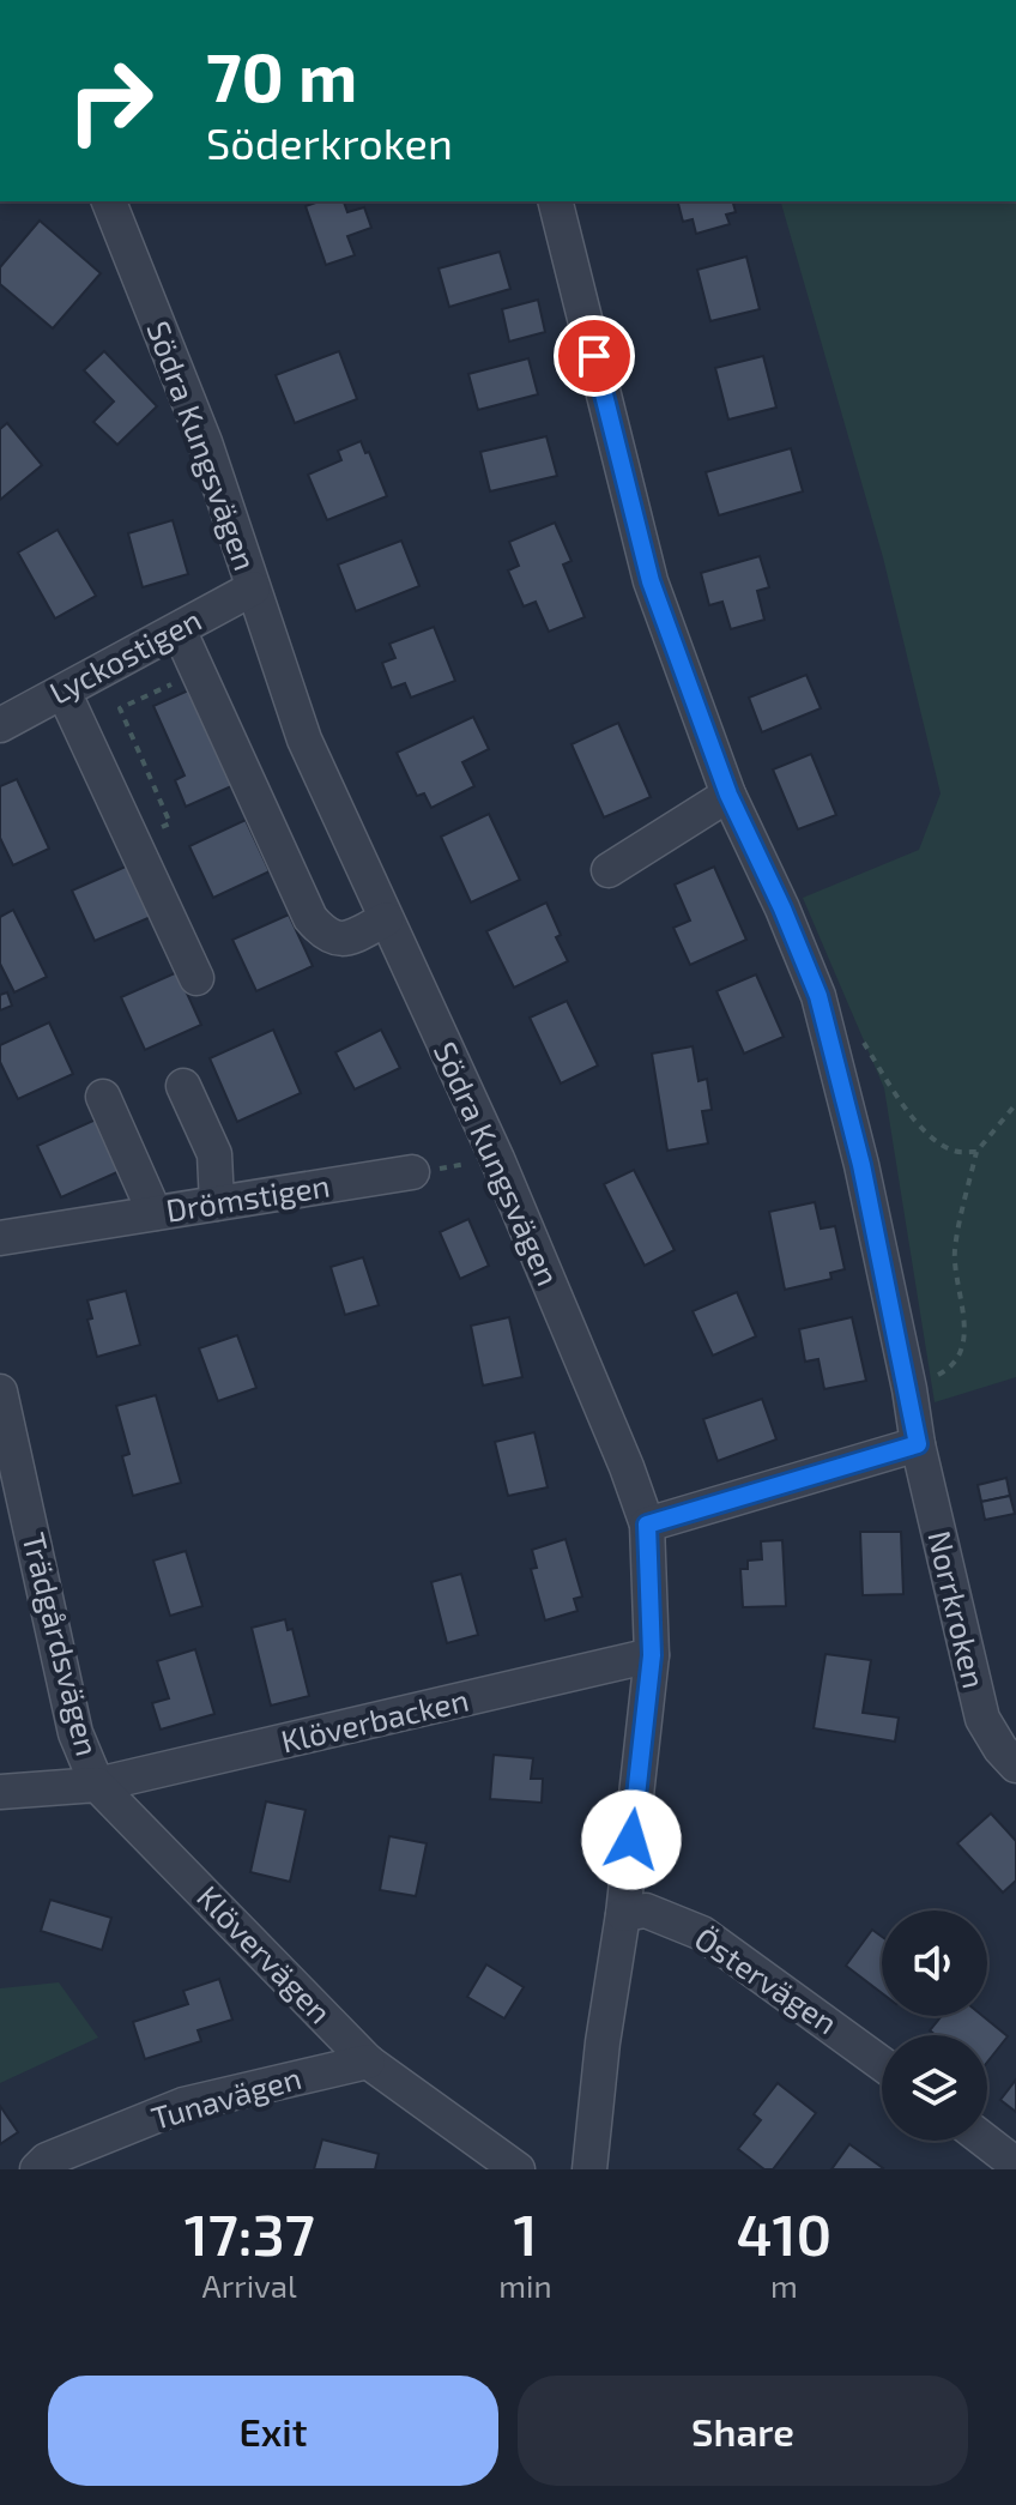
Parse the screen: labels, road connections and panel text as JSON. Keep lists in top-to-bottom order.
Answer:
{
  "streets": {
    "street": [
      "Södra Kungsvägen",
      "Lyckostigen",
      "Drömstigen",
      "Norrkroken",
      "Trädgårdsvägen",
      "Klöverbacken",
      "Klövervägen",
      "Östervägen",
      "Tunavägen"
    ]
  },
  "crossings": [
    ["Södra Kungsvägen", "Lyckostigen"],
    ["Södra Kungsvägen", "Klöverbacken"],
    ["Södra Kungsvägen", "Östervägen"],
    ["Trädgårdsvägen", "Klöverbacken"],
    ["Trädgårdsvägen", "Klövervägen"],
    ["Klöverbacken", "Klövervägen"],
    ["Klövervägen", "Tunavägen"]
  ],
  "page": {
    "turn": ["70 m", "Söderkroken"],
    "eta": [
      "17:37",
      "Arrival",
      "1",
      "min",
      "410",
      "m"
    ],
    "buttons": ["Exit", "Share"]
  }
}
